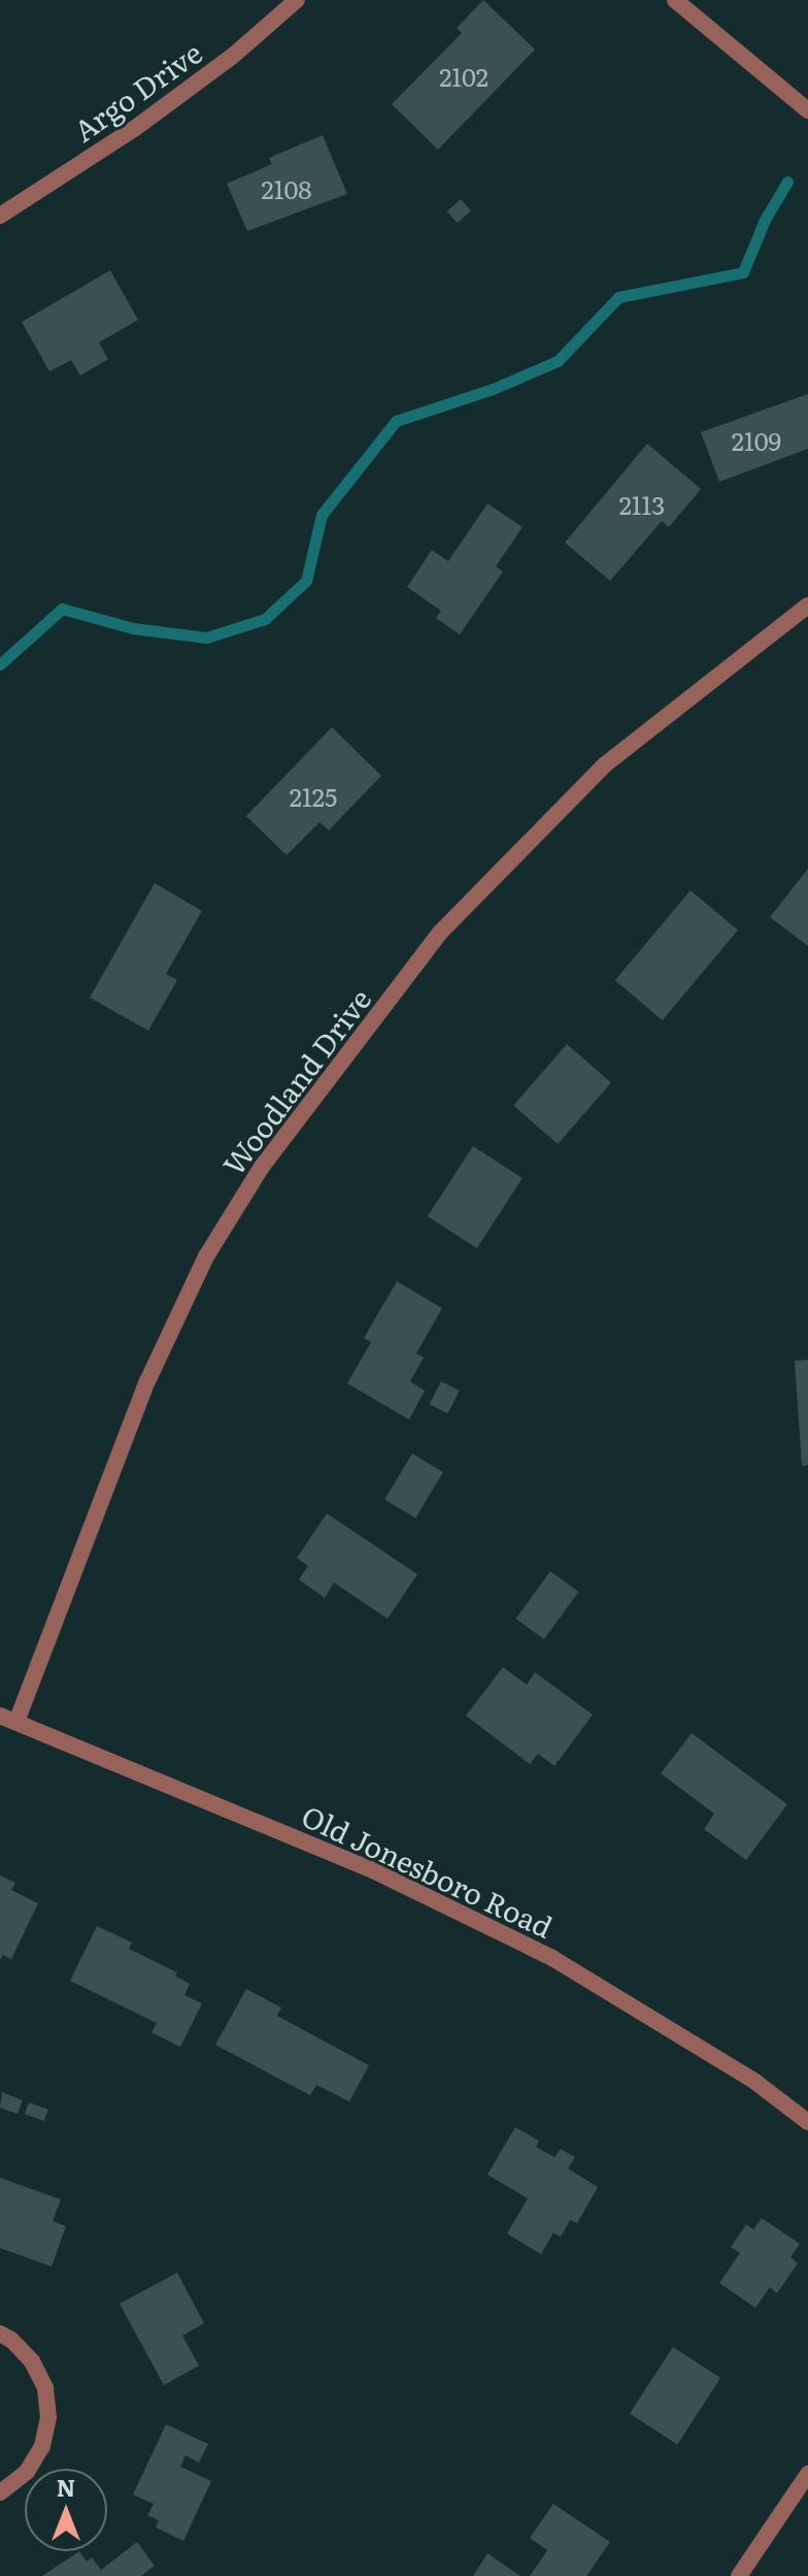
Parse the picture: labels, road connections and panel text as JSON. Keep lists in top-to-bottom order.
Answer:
{
  "streets": {
    "street": ["Argo Drive", "Woodland Drive", "Old Jonesboro Road"]
  },
  "crossings": [
    ["Woodland Drive", "Old Jonesboro Road"]
  ],
  "house_numbers": [
    "2102",
    "2108",
    "2109",
    "2113",
    "2125"
  ],
  "north": "top"
}
